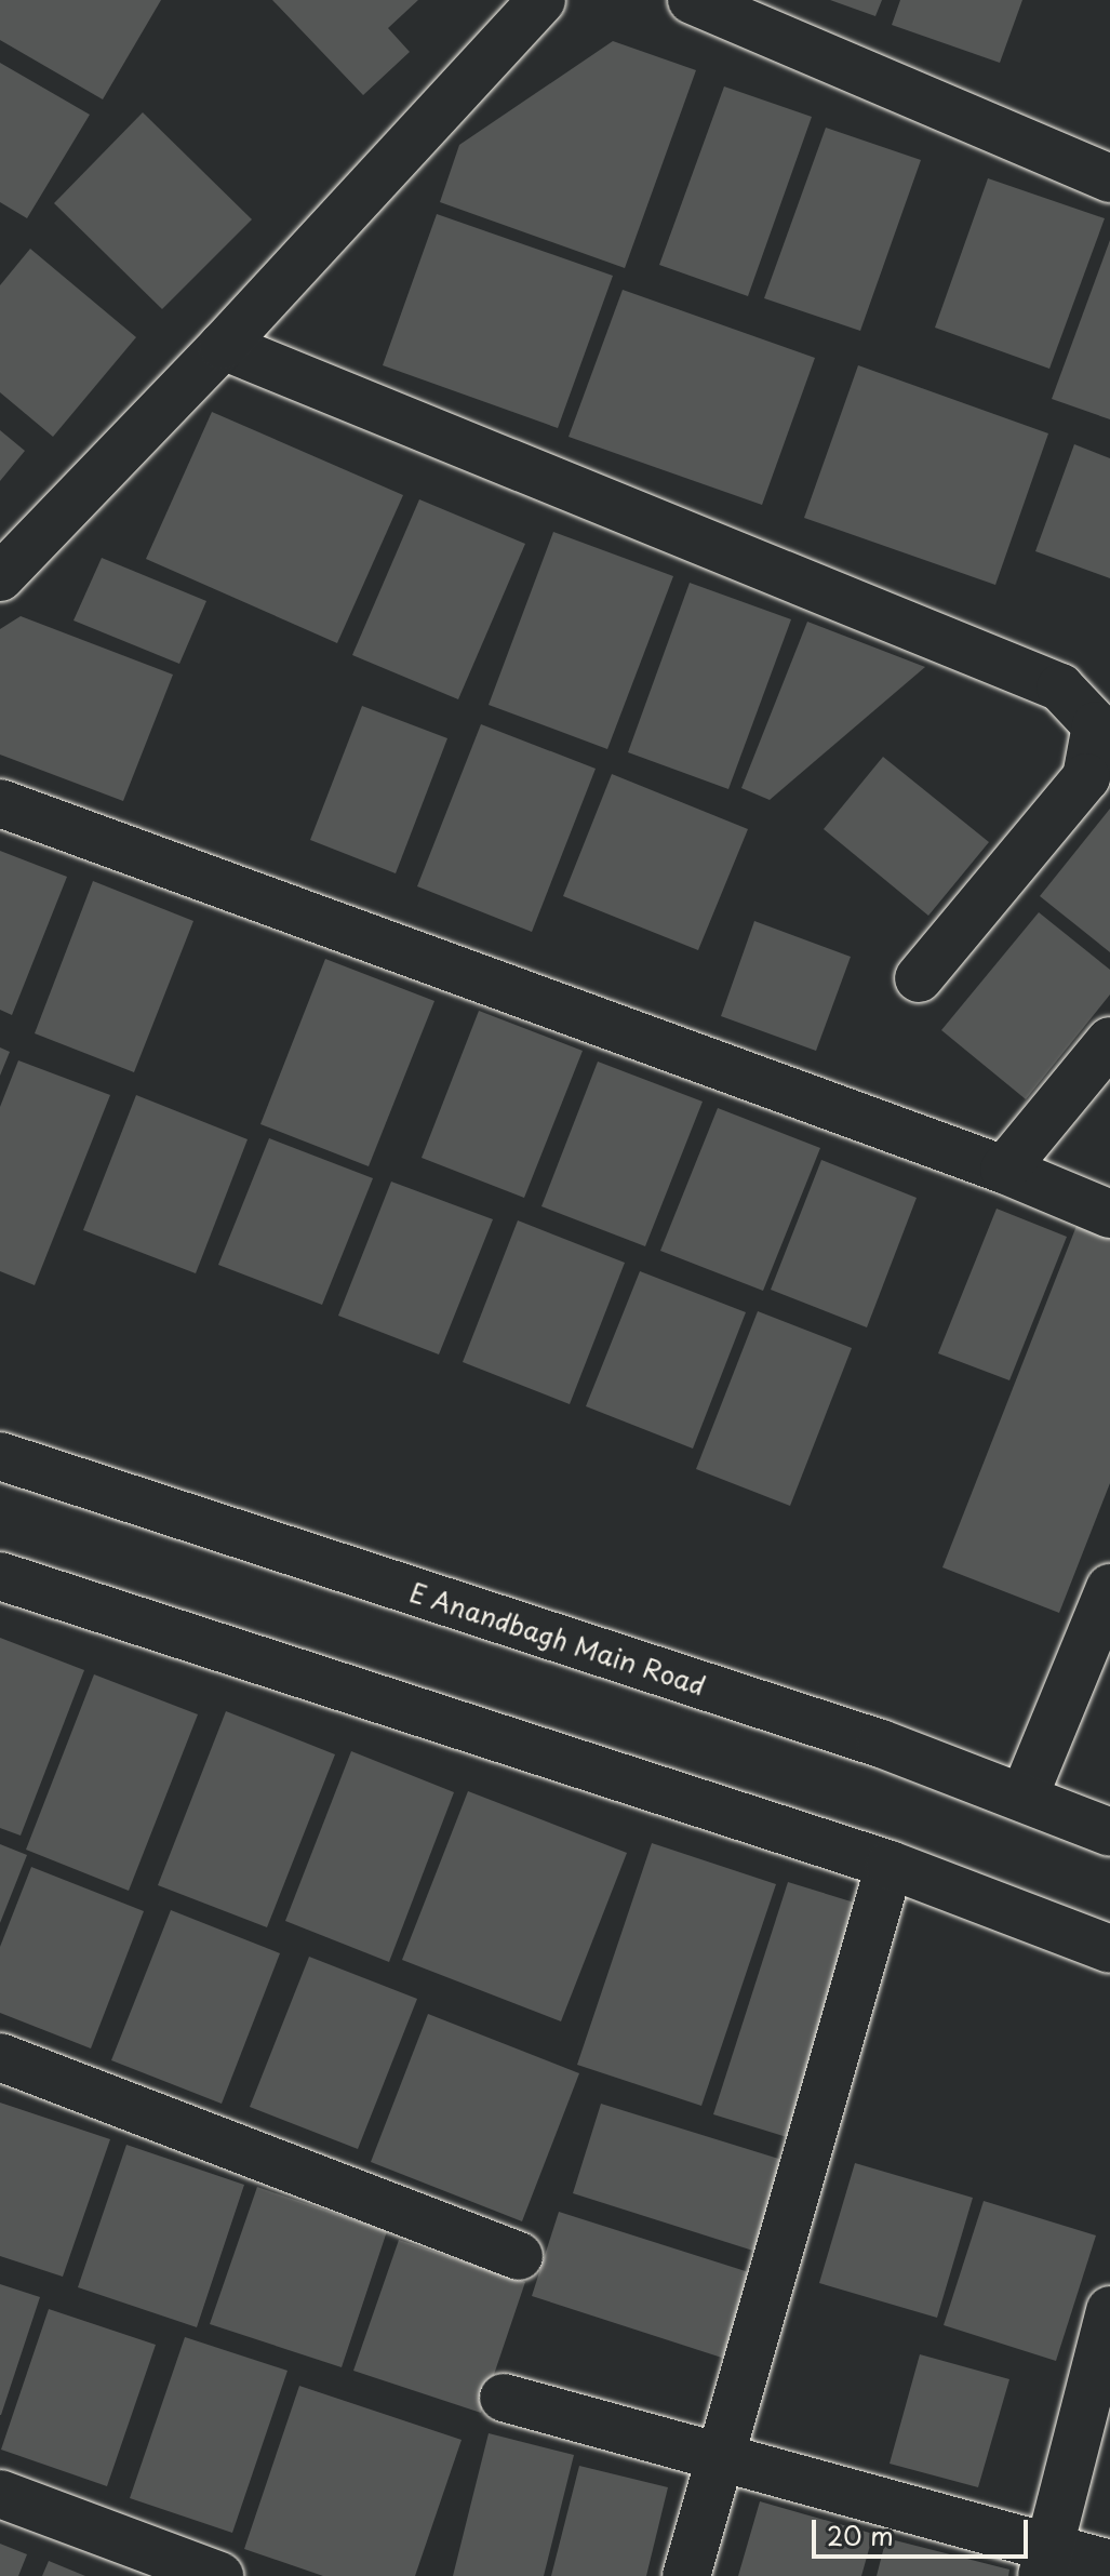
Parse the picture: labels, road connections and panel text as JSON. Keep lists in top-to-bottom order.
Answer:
{
  "streets": {
    "street": ["E Anandbagh Main Road"]
  },
  "scale_bar": "20 m"
}
